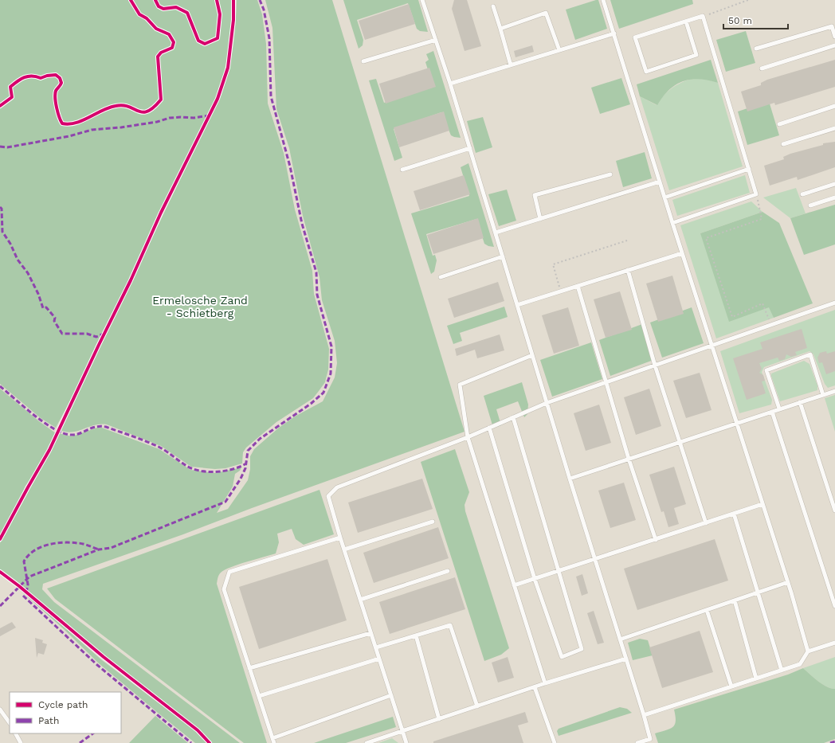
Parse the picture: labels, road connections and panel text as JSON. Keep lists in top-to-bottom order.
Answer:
{
  "parks": ["Ermelosche Zand - Schietberg"],
  "legend": ["Cycle path", "Path"],
  "scale_bar": "50 m"
}
